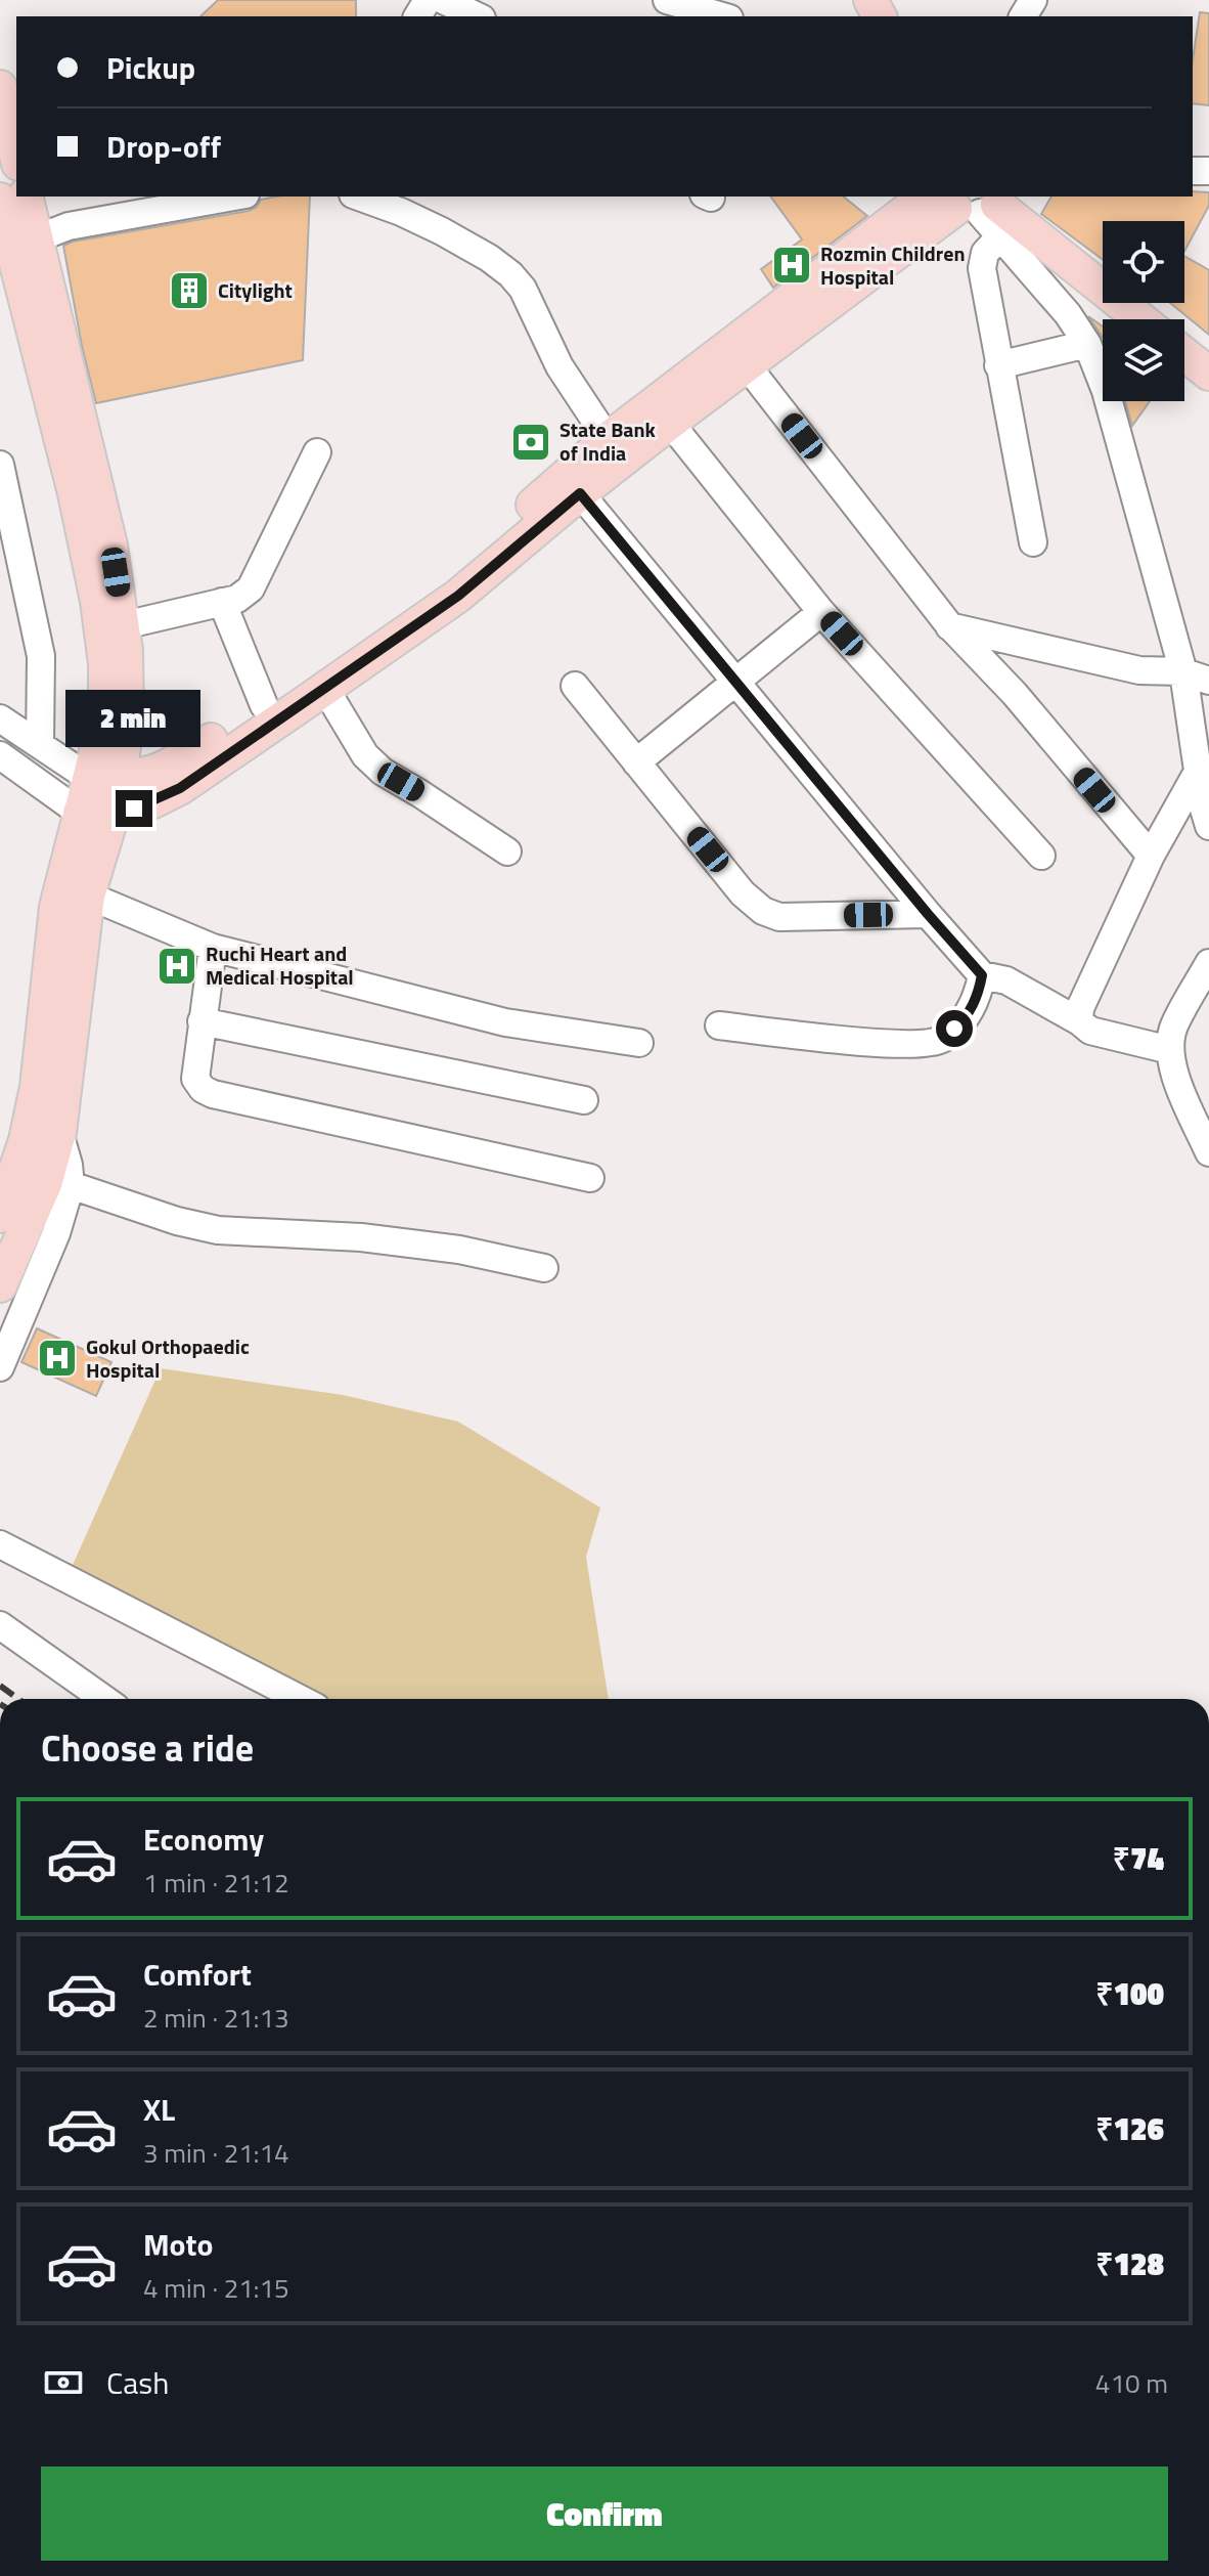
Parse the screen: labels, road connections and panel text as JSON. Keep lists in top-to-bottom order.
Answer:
{
  "places": {
    "hospital": ["Rozmin Children Hospital", "Ruchi Heart and Medical Hospital", "Gokul Orthopaedic Hospital"],
    "building": ["Citylight"],
    "bank": ["State Bank of India"]
  },
  "page": {
    "banner": ["Pickup", "Drop-off"],
    "bubble": "2 min",
    "heading": "Choose a ride",
    "list": [
      {
        "name": "Economy",
        "note": "1 min · 21:12",
        "value": "₹74"
      },
      {
        "name": "Comfort",
        "note": "2 min · 21:13",
        "value": "₹100"
      },
      {
        "name": "XL",
        "note": "3 min · 21:14",
        "value": "₹126"
      },
      {
        "name": "Moto",
        "note": "4 min · 21:15",
        "value": "₹128"
      }
    ],
    "pay": ["Cash", "410 m"],
    "buttons": "Confirm"
  }
}
